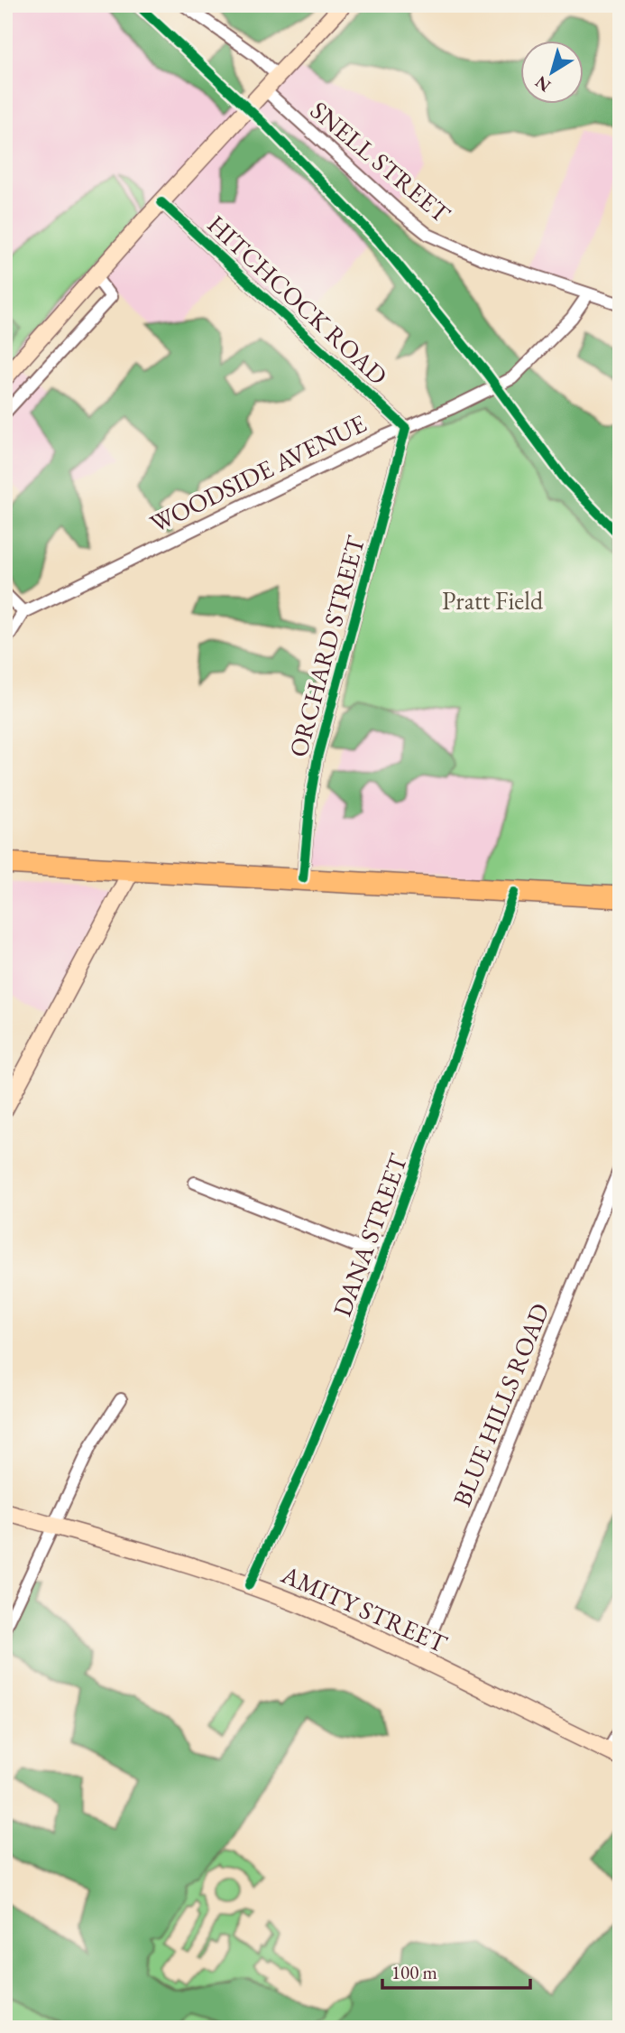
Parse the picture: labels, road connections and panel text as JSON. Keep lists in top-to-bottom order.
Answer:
{
  "streets": {
    "main road": ["AMITY STREET"],
    "street": [
      "SNELL STREET",
      "HITCHCOCK ROAD",
      "WOODSIDE AVENUE",
      "ORCHARD STREET",
      "DANA STREET",
      "BLUE HILLS ROAD"
    ]
  },
  "crossings": [
    ["SNELL STREET", "WOODSIDE AVENUE"],
    ["HITCHCOCK ROAD", "WOODSIDE AVENUE"],
    ["HITCHCOCK ROAD", "ORCHARD STREET"],
    ["WOODSIDE AVENUE", "ORCHARD STREET"],
    ["DANA STREET", "AMITY STREET"],
    ["BLUE HILLS ROAD", "AMITY STREET"]
  ],
  "parks": ["Pratt Field"],
  "scale_bar": "100 m",
  "north": "bottom left"
}
